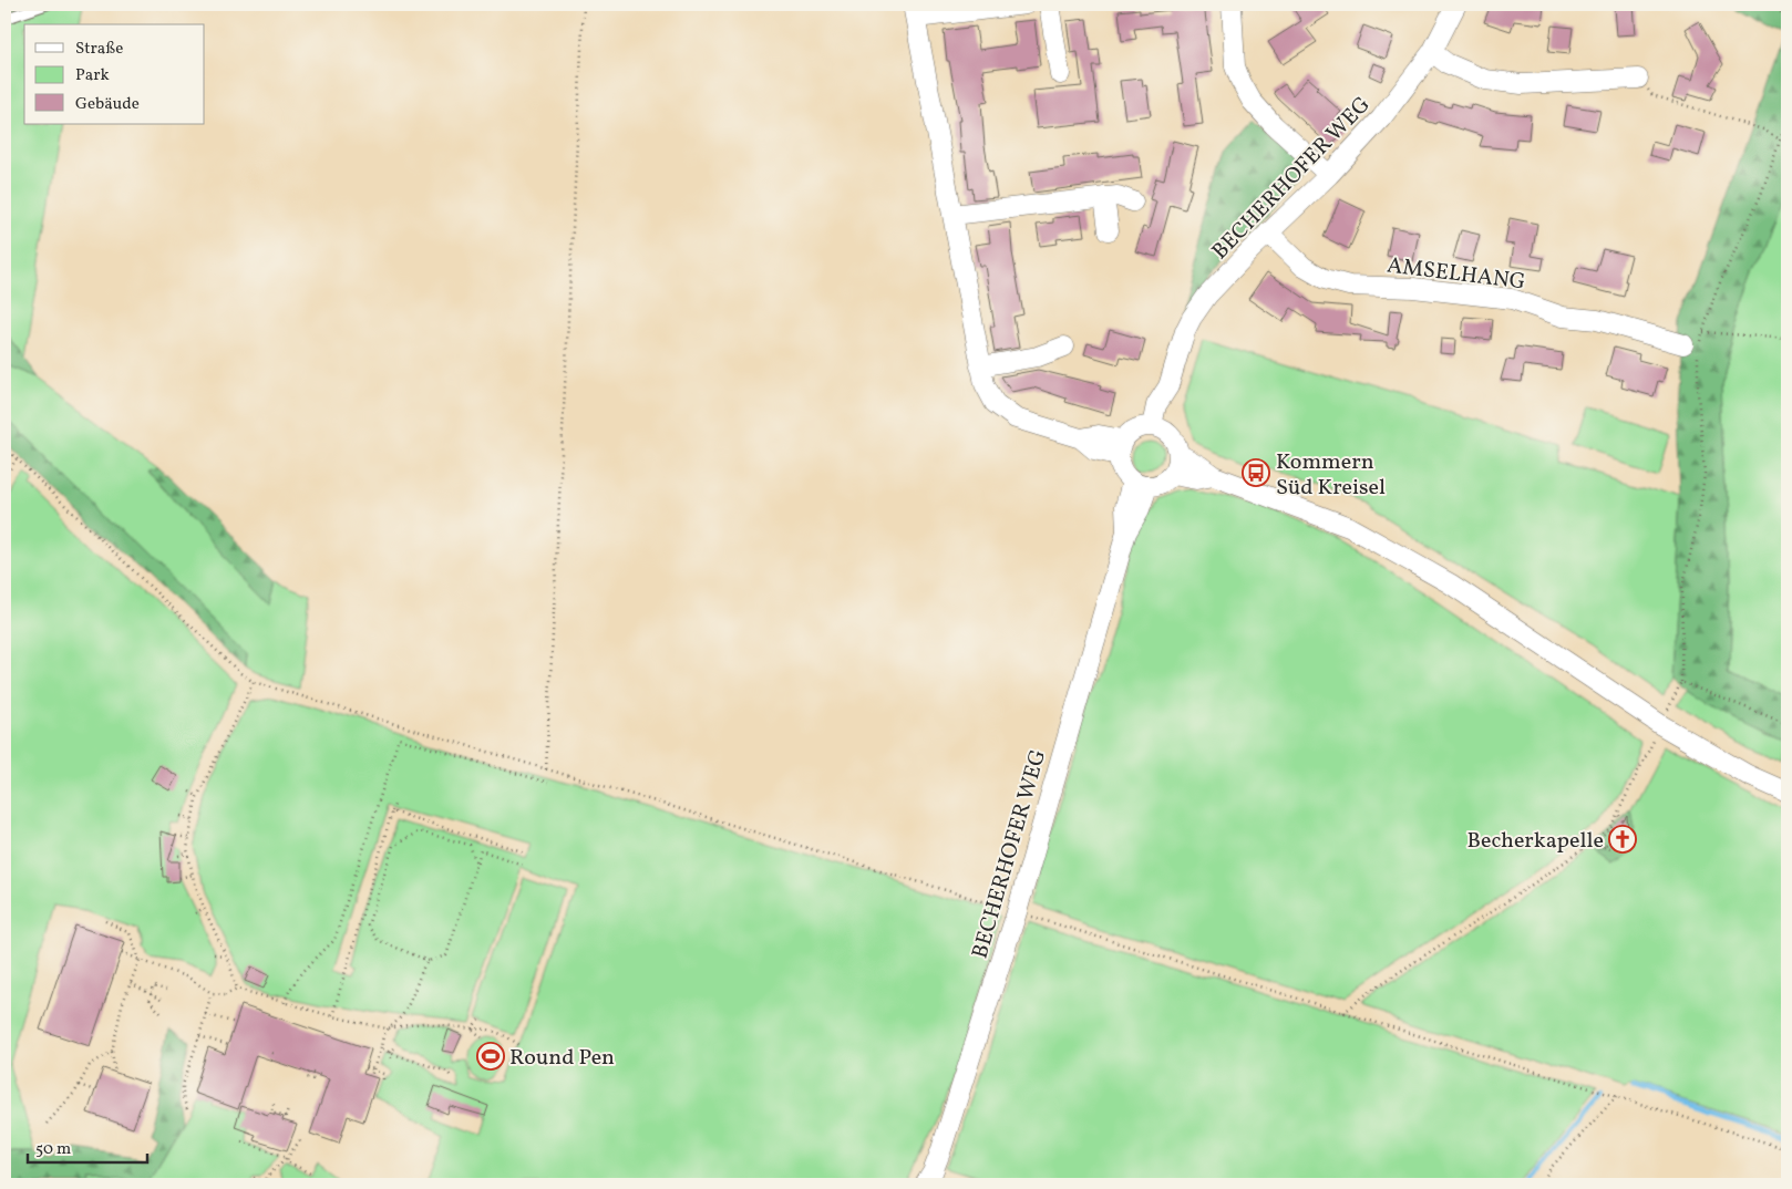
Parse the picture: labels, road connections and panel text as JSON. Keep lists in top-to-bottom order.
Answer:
{
  "streets": {
    "street": ["BECHERHOFER WEG", "AMSELHANG"]
  },
  "crossings": [
    ["BECHERHOFER WEG", "AMSELHANG"]
  ],
  "places": {
    "bus stop": ["Kommern Süd Kreisel"],
    "church": ["Becherkapelle"],
    "sports": ["Round Pen"]
  },
  "legend": ["Straße", "Park", "Gebäude"],
  "scale_bar": "50 m"
}
